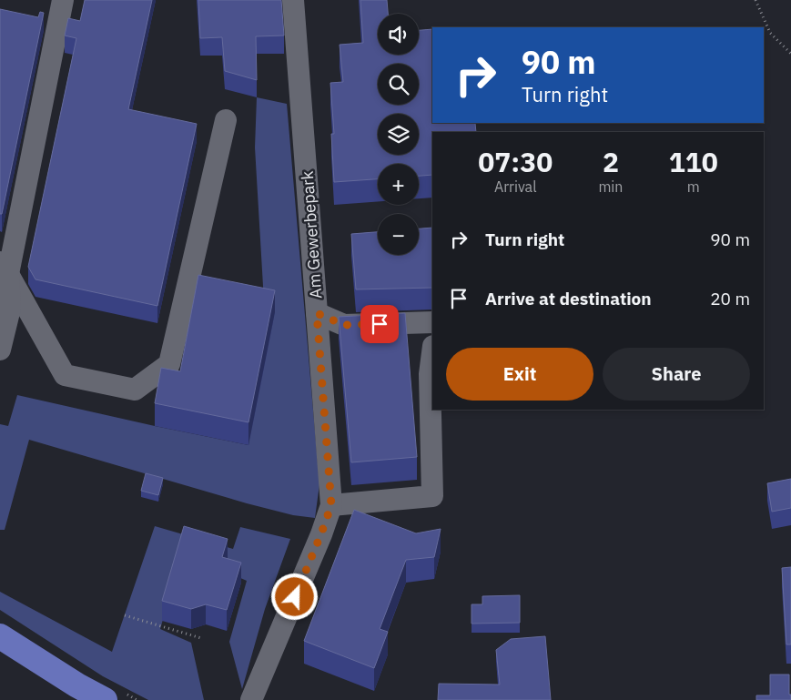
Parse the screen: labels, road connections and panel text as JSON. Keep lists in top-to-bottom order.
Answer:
{
  "streets": {
    "street": ["Am Gewerbepark"]
  },
  "page": {
    "map_buttons": ["+", "−"],
    "turn": ["90 m", "Turn right"],
    "eta": [
      "07:30",
      "Arrival",
      "2",
      "min",
      "110",
      "m"
    ],
    "list": [
      {
        "name": "Turn right",
        "value": "90 m"
      },
      {
        "name": "Arrive at destination",
        "value": "20 m"
      }
    ],
    "buttons": ["Exit", "Share"]
  }
}
